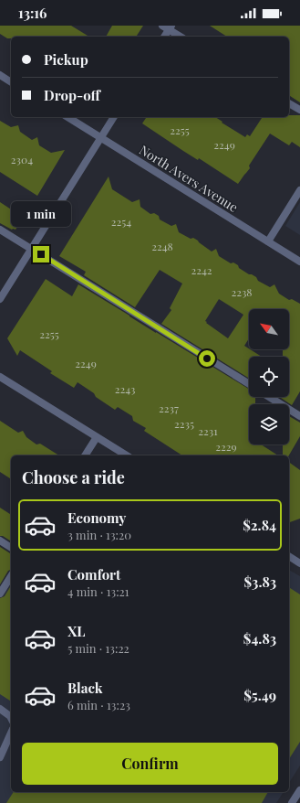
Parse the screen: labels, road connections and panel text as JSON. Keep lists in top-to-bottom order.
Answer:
{
  "streets": {
    "street": ["North Avers Avenue"]
  },
  "house_numbers": [
    "2255",
    "2249",
    "2304",
    "2254",
    "2248",
    "2242",
    "2238",
    "2255",
    "2249",
    "2243",
    "2237",
    "2235",
    "2231",
    "2229"
  ],
  "north": "top left",
  "page": {
    "status": "13:16",
    "banner": ["Pickup", "Drop-off"],
    "bubble": "1 min",
    "heading": "Choose a ride",
    "list": [
      {
        "name": "Economy",
        "note": "3 min · 13:20",
        "value": "$2.84"
      },
      {
        "name": "Comfort",
        "note": "4 min · 13:21",
        "value": "$3.83"
      },
      {
        "name": "XL",
        "note": "5 min · 13:22",
        "value": "$4.83"
      },
      {
        "name": "Black",
        "note": "6 min · 13:23",
        "value": "$5.49"
      }
    ],
    "buttons": "Confirm"
  }
}
